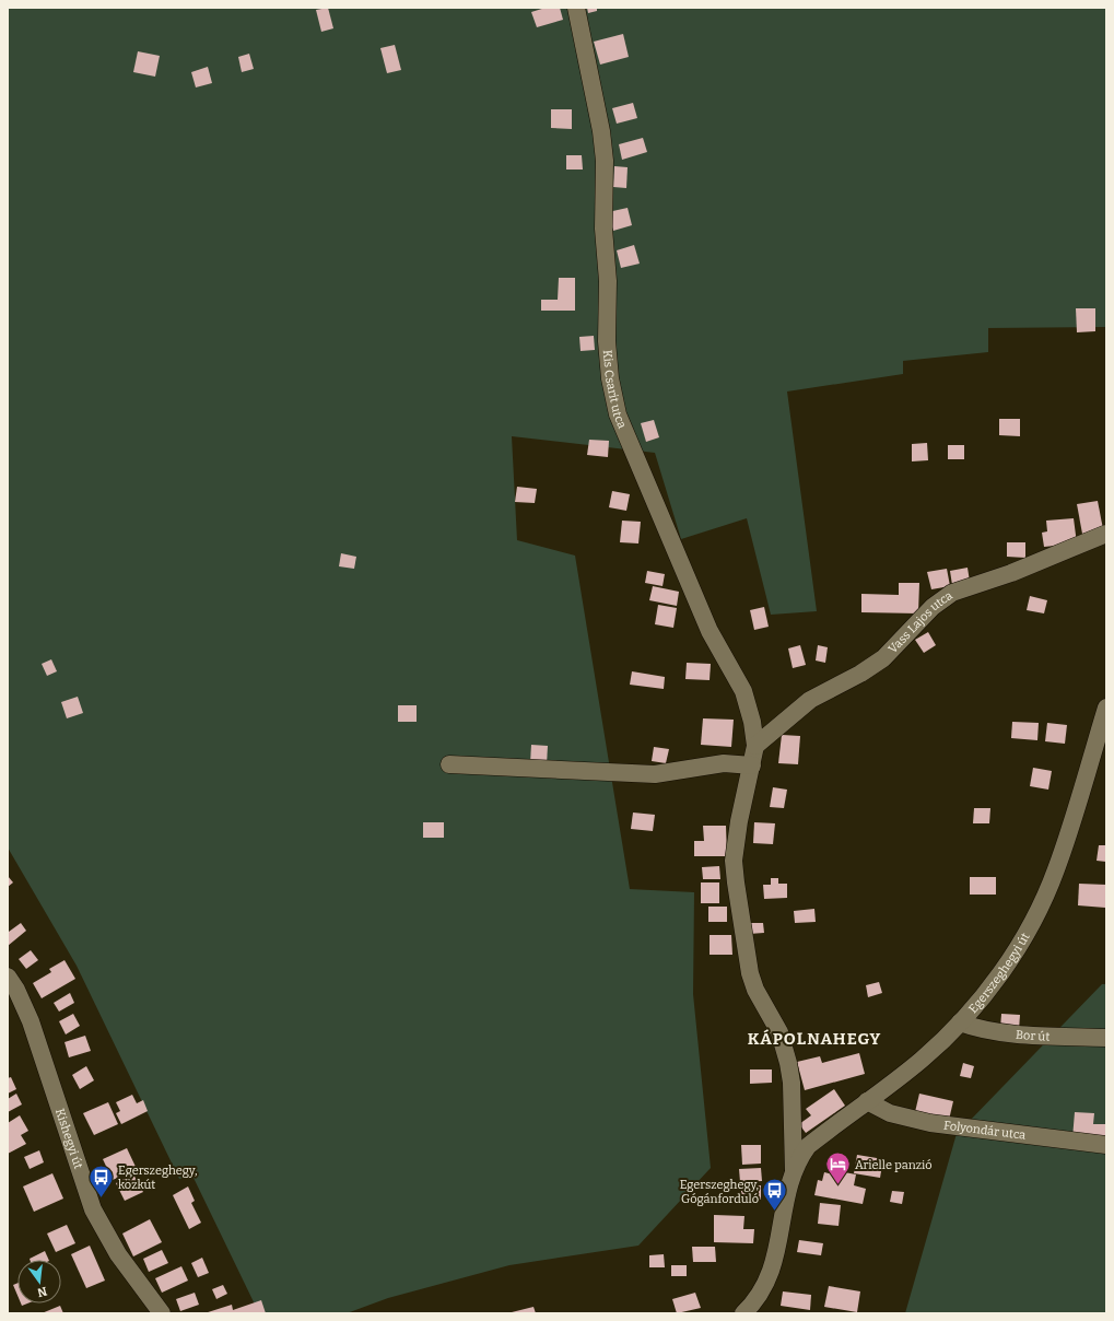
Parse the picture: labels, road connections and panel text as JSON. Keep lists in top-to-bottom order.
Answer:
{
  "streets": {
    "street": [
      "Kis Csarit utca",
      "Vass Lajos utca",
      "Egerszeghegyi út",
      "Bor út",
      "Folyondár utca",
      "Kishegyi út"
    ]
  },
  "crossings": [
    ["Kis Csarit utca", "Vass Lajos utca"],
    ["Kis Csarit utca", "Egerszeghegyi út"],
    ["Vass Lajos utca", "Egerszeghegyi út"],
    ["Egerszeghegyi út", "Bor út"],
    ["Egerszeghegyi út", "Folyondár utca"]
  ],
  "districts": ["KÁPOLNAHEGY"],
  "places": {
    "hotel": ["Arielle panzió"],
    "bus stop": ["Egerszeghegy, közkút", "Egerszeghegy, Gógánforduló"]
  },
  "north": "bottom"
}
